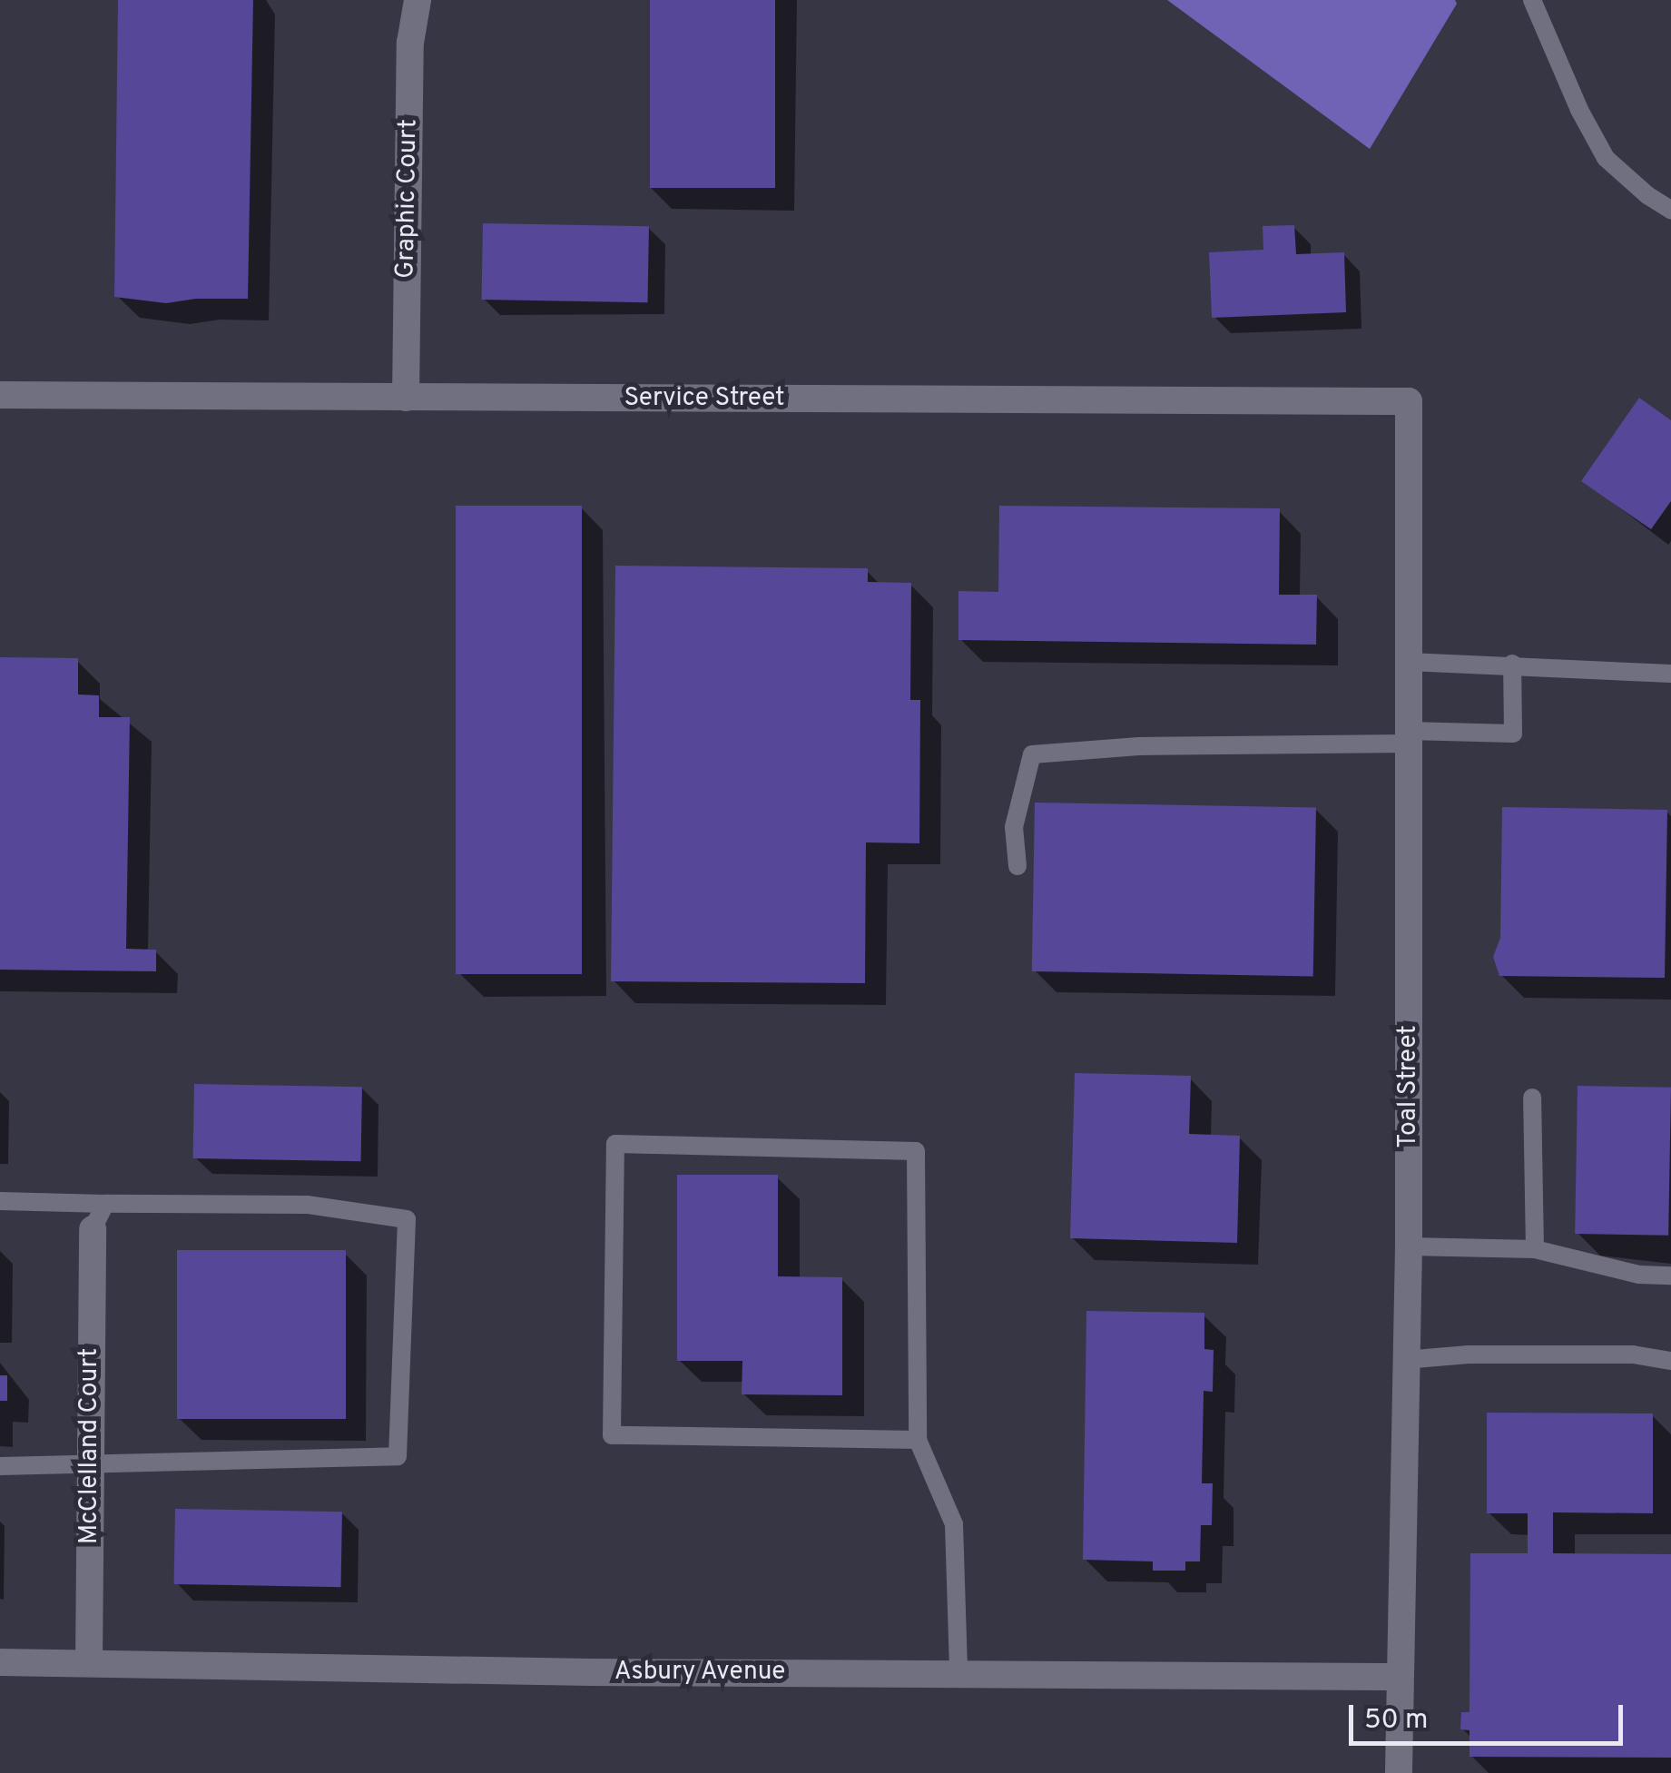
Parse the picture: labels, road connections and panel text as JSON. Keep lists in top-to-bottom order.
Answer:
{
  "streets": {
    "street": [
      "Graphic Court",
      "Service Street",
      "Toal Street",
      "McClelland Court",
      "Asbury Avenue"
    ]
  },
  "crossings": [
    ["Graphic Court", "Service Street"],
    ["Service Street", "Toal Street"],
    ["Toal Street", "Asbury Avenue"],
    ["McClelland Court", "Asbury Avenue"]
  ],
  "scale_bar": "50 m"
}
